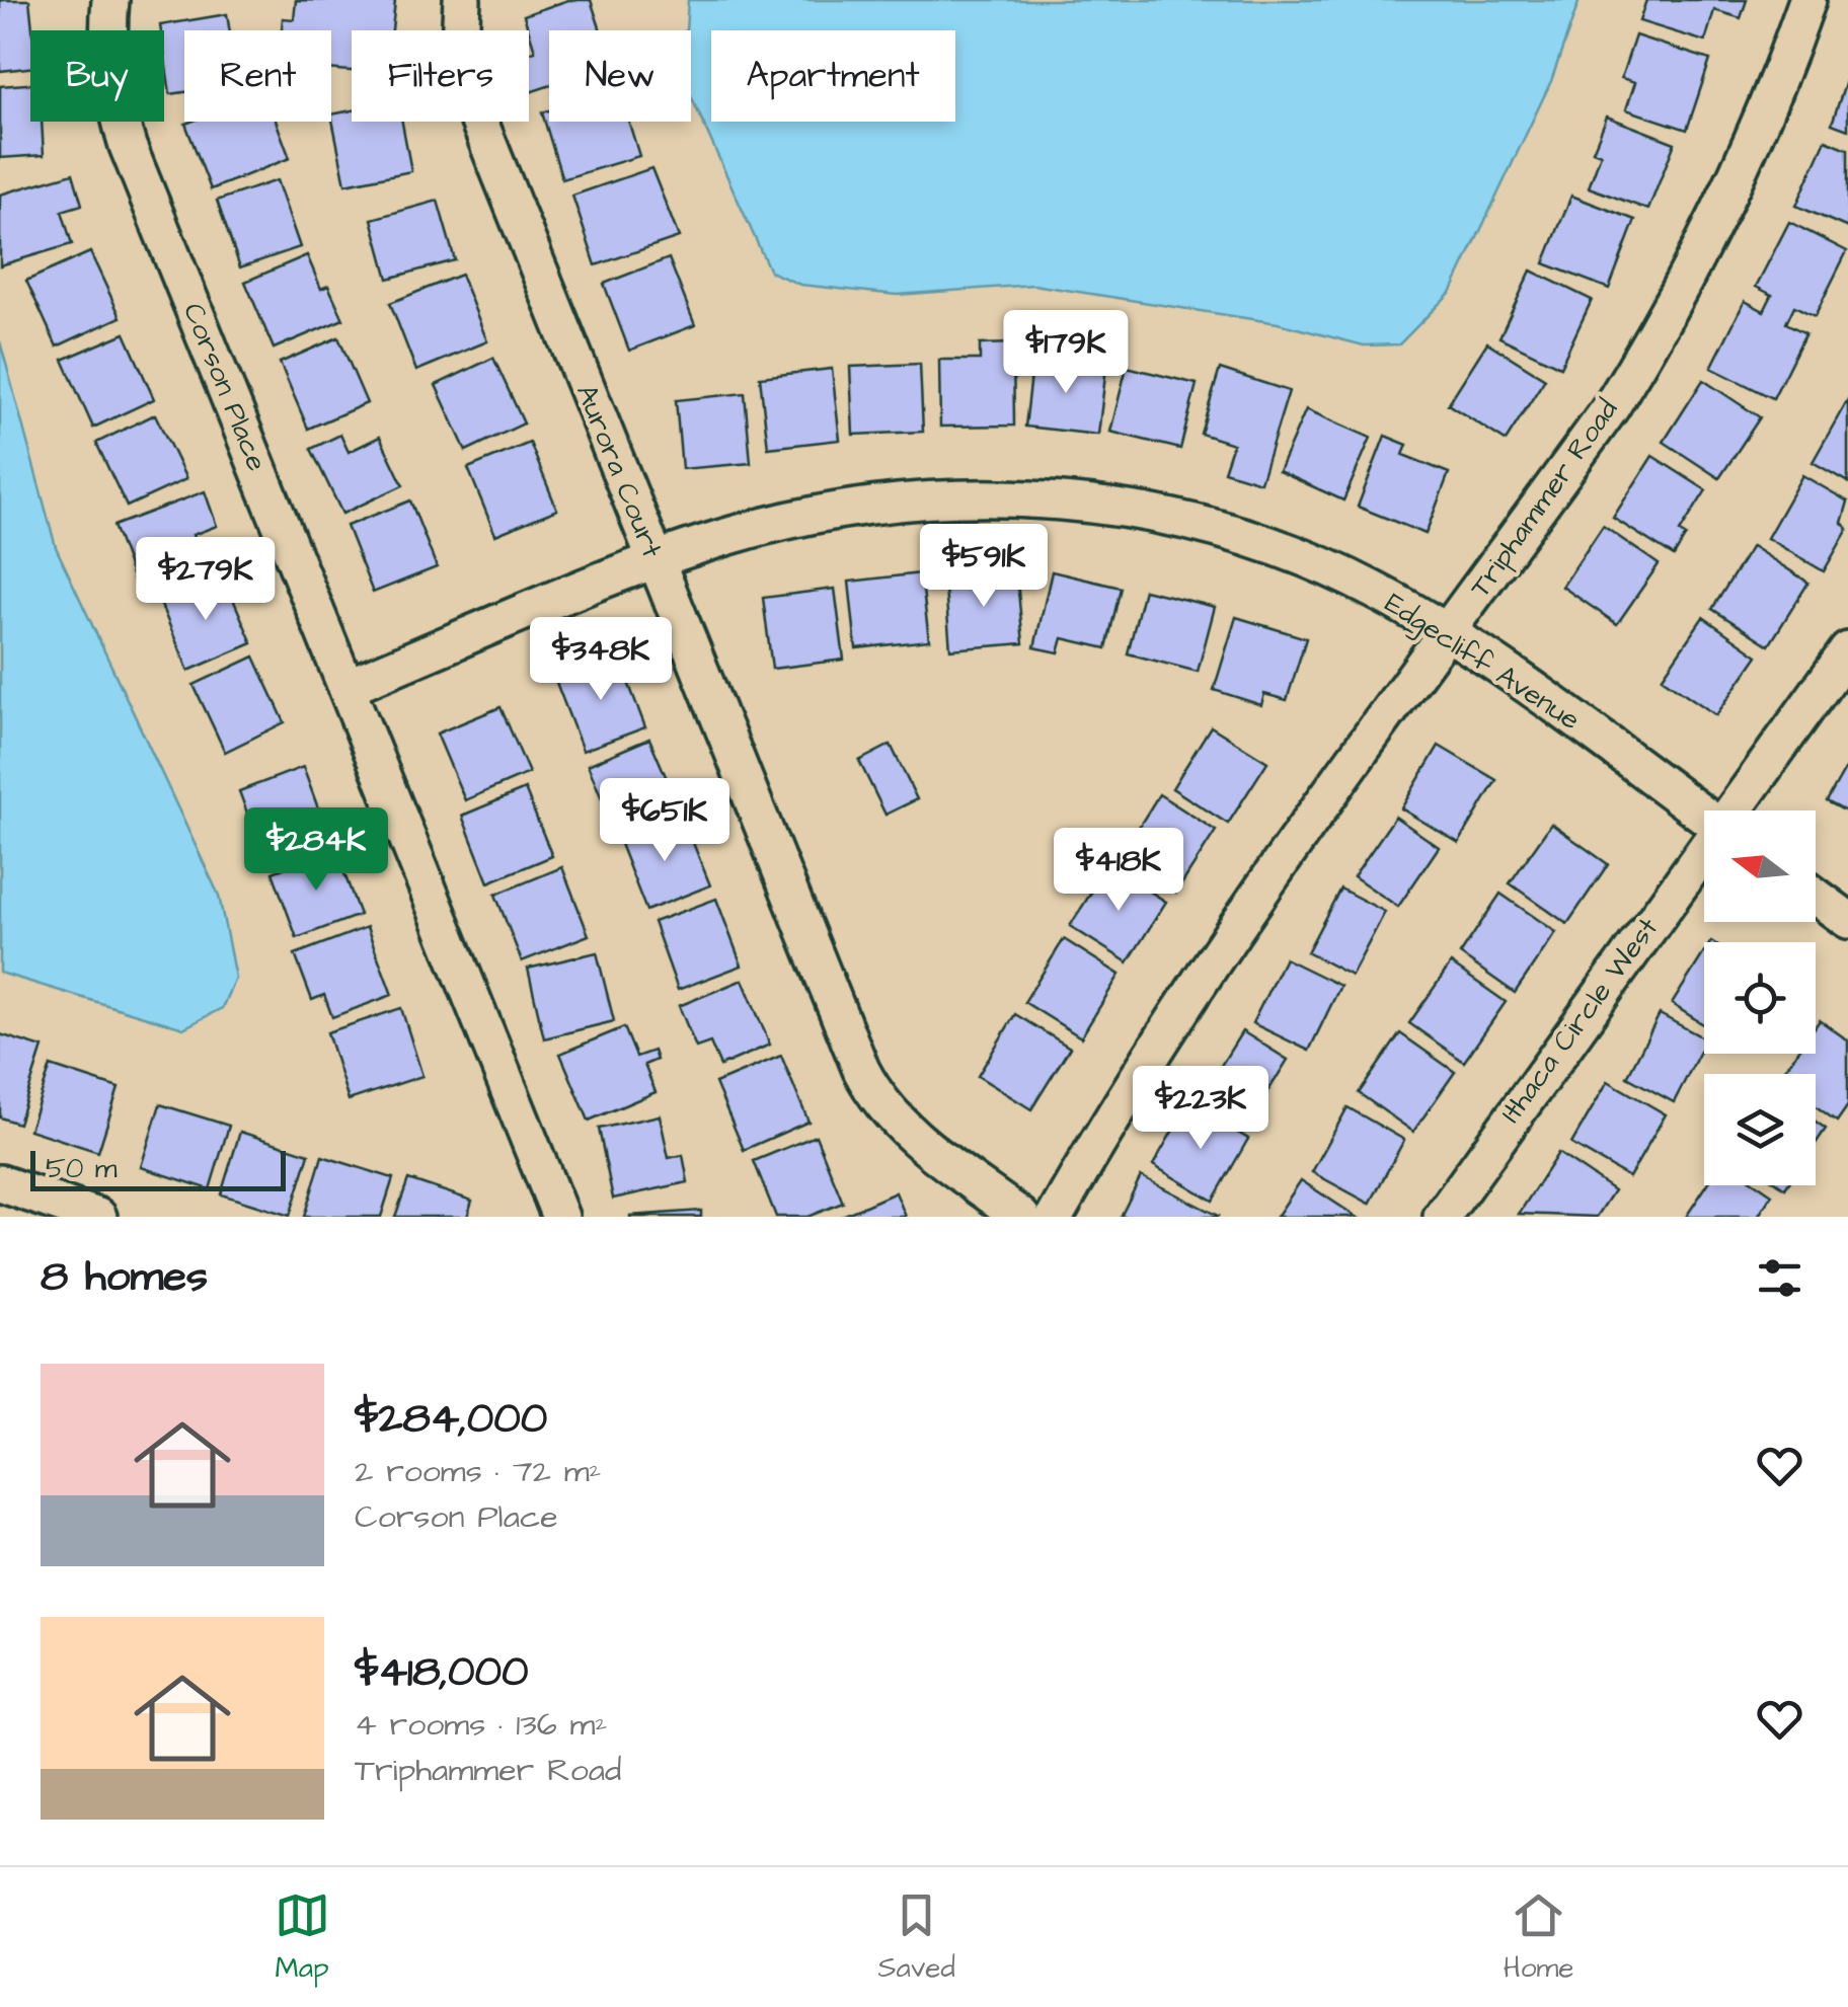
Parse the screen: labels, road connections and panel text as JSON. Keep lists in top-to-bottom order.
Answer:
{
  "streets": {
    "street": [
      "Corson Place",
      "Aurora Court",
      "Triphammer Road",
      "Edgecliff Avenue",
      "Ithaca Circle West"
    ]
  },
  "crossings": [
    ["Corson Place", "Edgecliff Avenue"],
    ["Aurora Court", "Edgecliff Avenue"],
    ["Triphammer Road", "Edgecliff Avenue"]
  ],
  "scale_bar": "50 m",
  "north": "left",
  "page": {
    "chip": [
      "Buy",
      "Rent",
      "Filters",
      "New",
      "Apartment"
    ],
    "price": [
      "$179K",
      "$591K",
      "$279K",
      "$348K",
      "$651K",
      "$284K",
      "$418K",
      "$223K"
    ],
    "scale": "50 m",
    "heading": "8 homes",
    "list": [
      {
        "name": "$284,000",
        "note": "2 rooms · 72 m² · Corson Place"
      },
      {
        "name": "$418,000",
        "note": "4 rooms · 136 m² · Triphammer Road"
      }
    ],
    "tabs": ["Map", "Saved", "Home"]
  }
}
